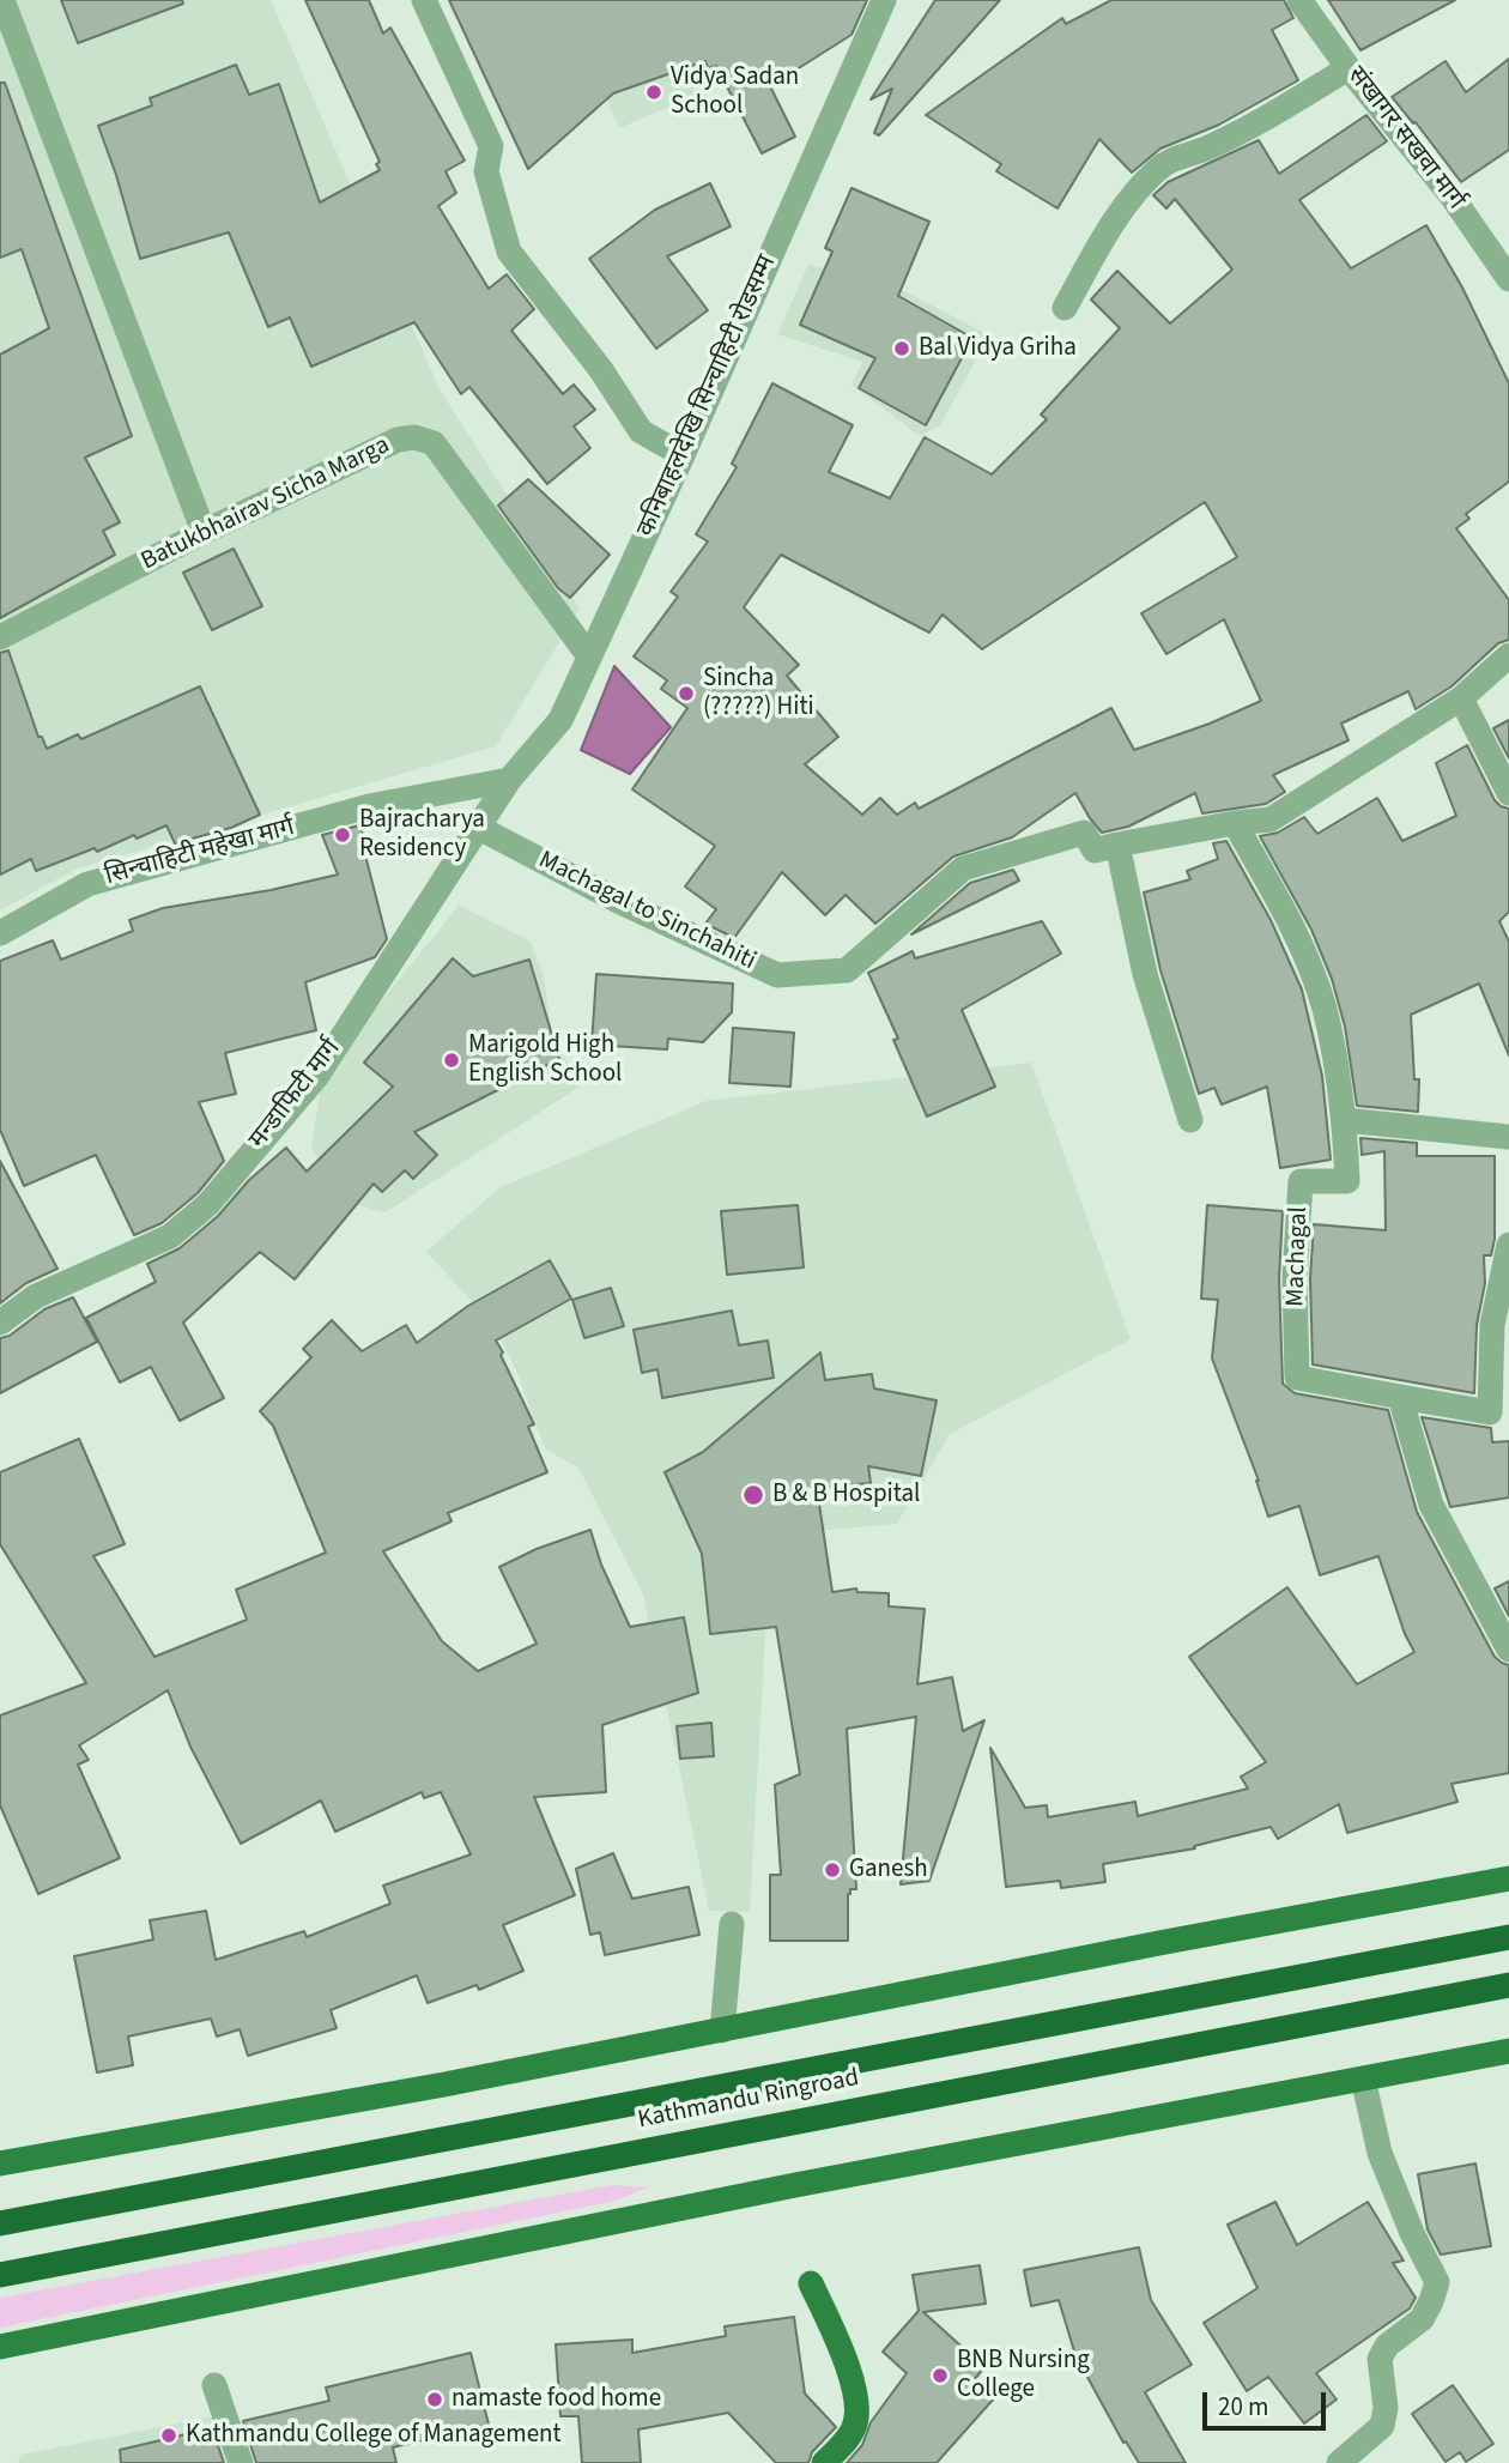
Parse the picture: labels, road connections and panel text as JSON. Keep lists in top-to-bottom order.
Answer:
{
  "streets": {
    "highway": ["Kathmandu Ringroad"],
    "street": [
      "संखागर सखवा मार्ग",
      "कनिबाहलदेखि सिन्चाहिटी रोडसम्म",
      "Batukbhairav Sicha Marga",
      "सिन्चाहिटी महेखा मार्ग",
      "Machagal to Sinchahiti",
      "मन्डाफिटी मार्ग",
      "Machagal"
    ]
  },
  "crossings": [
    ["कनिबाहलदेखि सिन्चाहिटी रोडसम्म", "Batukbhairav Sicha Marga"],
    ["कनिबाहलदेखि सिन्चाहिटी रोडसम्म", "सिन्चाहिटी महेखा मार्ग"],
    ["कनिबाहलदेखि सिन्चाहिटी रोडसम्म", "मन्डाफिटी मार्ग"],
    ["सिन्चाहिटी महेखा मार्ग", "मन्डाफिटी मार्ग"],
    ["Machagal to Sinchahiti", "मन्डाफिटी मार्ग"]
  ],
  "places": [
    "Vidya Sadan School",
    "Bal Vidya Griha",
    "Sincha (?????) Hiti",
    "Bajracharya Residency",
    "Marigold High English School",
    "B & B Hospital",
    "Ganesh",
    "BNB Nursing College",
    "namaste food home",
    "Kathmandu College of Management"
  ],
  "scale_bar": "20 m"
}
